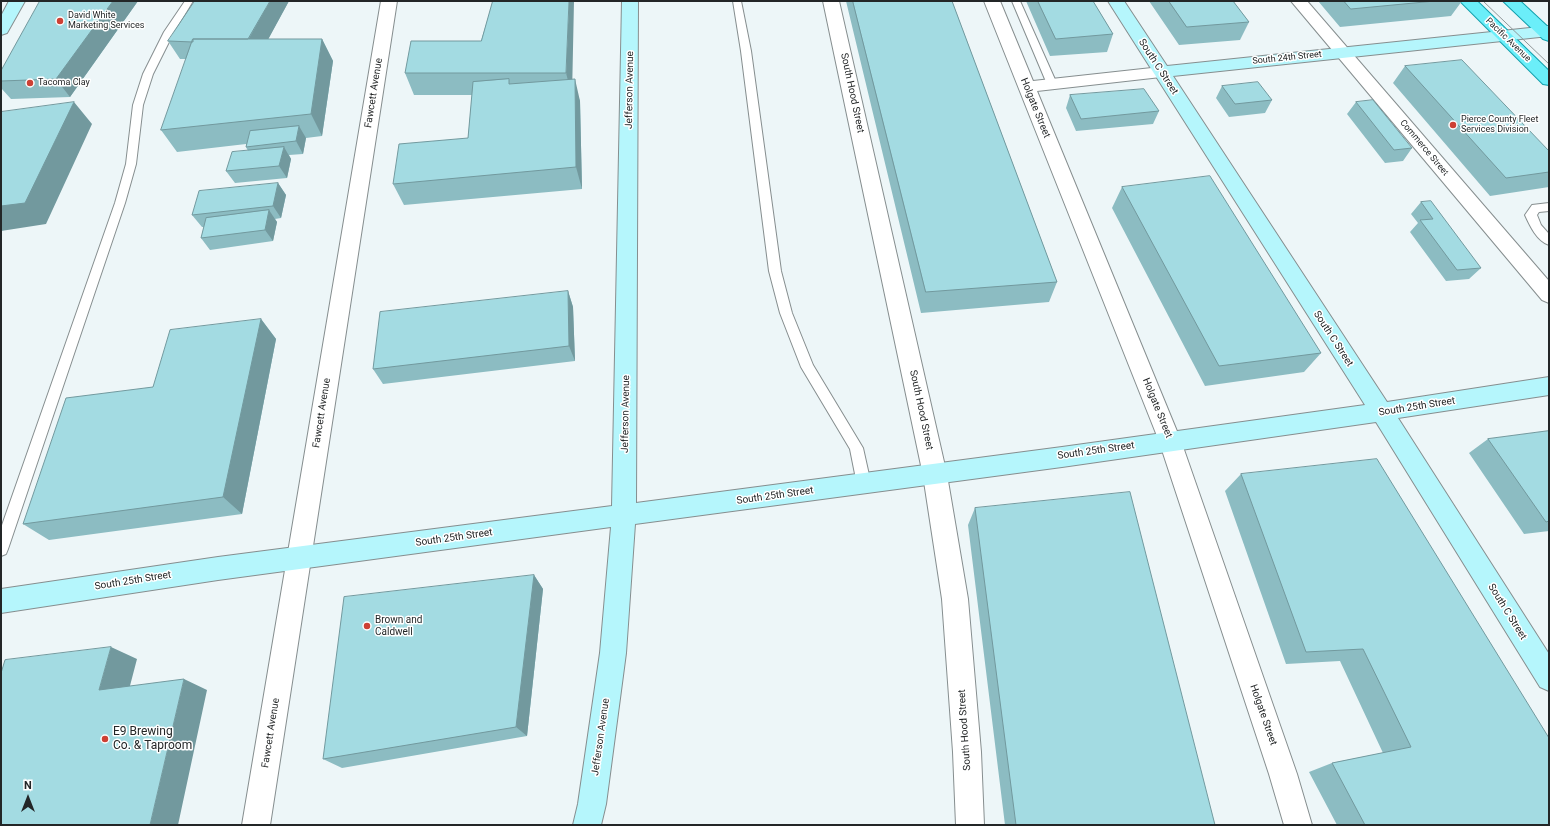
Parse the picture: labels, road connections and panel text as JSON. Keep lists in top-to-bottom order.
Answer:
{
  "streets": {
    "main road": ["Pacific Avenue"],
    "street": [
      "South 24th Street",
      "South C Street",
      "Jefferson Avenue",
      "Fawcett Avenue",
      "South Hood Street",
      "Holgate Street",
      "Commerce Street",
      "South 25th Street"
    ]
  },
  "crossings": [
    ["Pacific Avenue", "South 24th Street"],
    ["South 24th Street", "South C Street"],
    ["South 24th Street", "Holgate Street"],
    ["South 24th Street", "Commerce Street"],
    ["South C Street", "South 25th Street"],
    ["Jefferson Avenue", "South 25th Street"],
    ["Fawcett Avenue", "South 25th Street"],
    ["South Hood Street", "South 25th Street"],
    ["Holgate Street", "South 25th Street"]
  ],
  "places": [
    "David White Marketing Services",
    "Tacoma Clay",
    "Pierce County Fleet Services Division",
    "Brown and Caldwell",
    "E9 Brewing Co. & Taproom"
  ],
  "north": "top"
}
